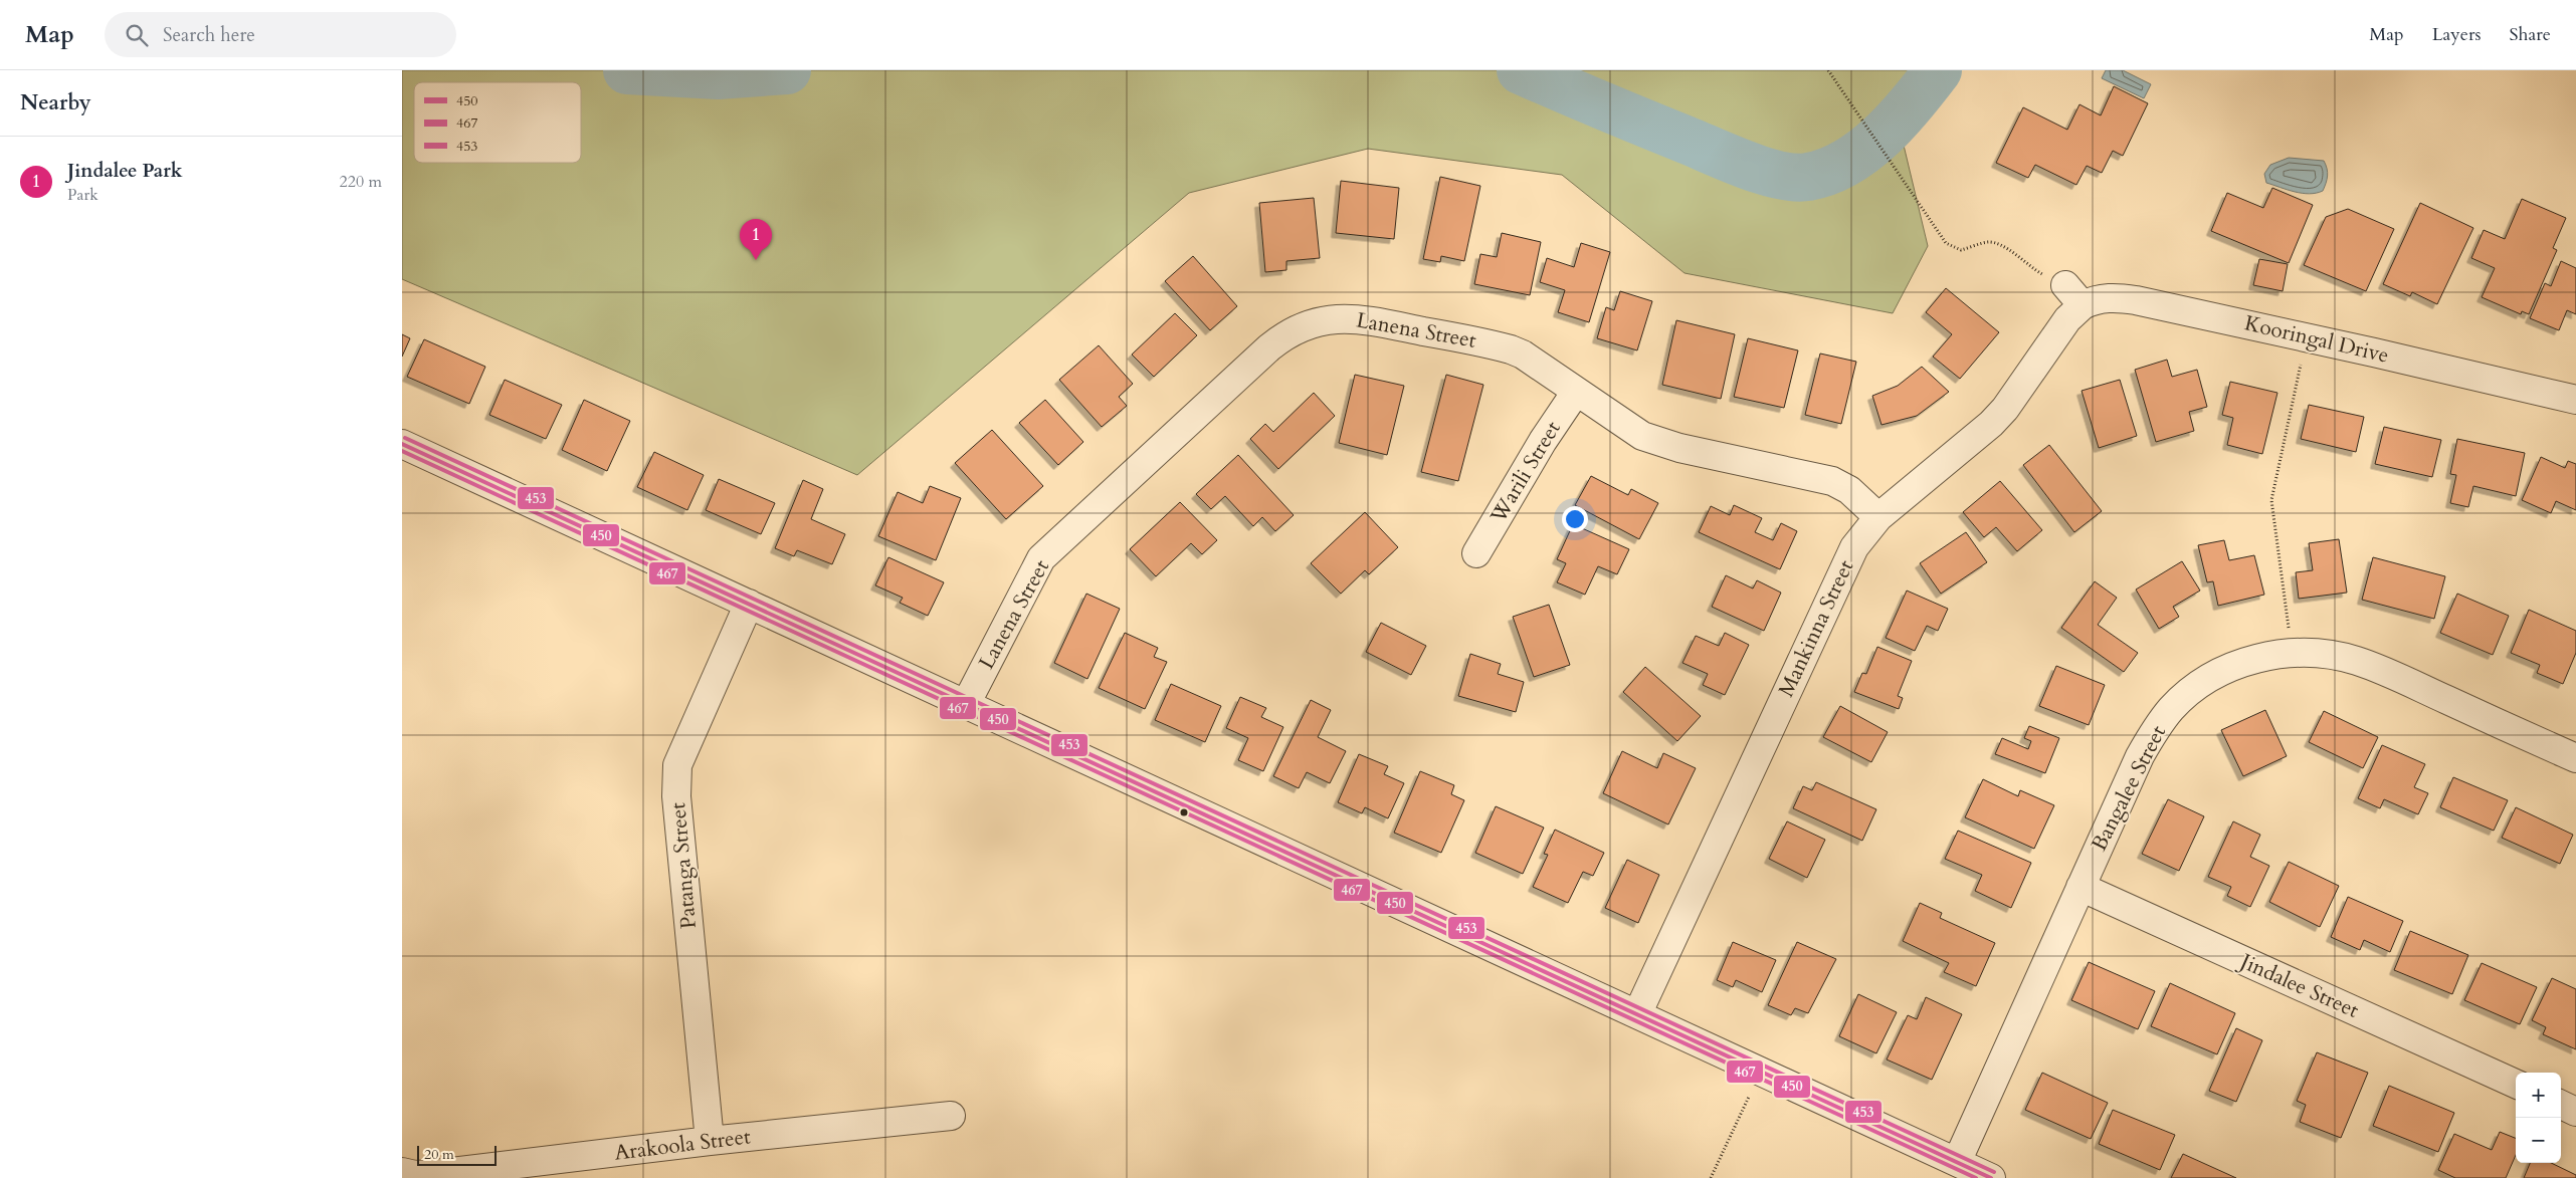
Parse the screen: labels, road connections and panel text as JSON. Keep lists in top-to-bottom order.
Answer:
{
  "streets": {
    "street": [
      "Lanena Street",
      "Kooringal Drive",
      "Warili Street",
      "Mankinna Street",
      "Bangalee Street",
      "Patanga Street",
      "Jindalee Street",
      "Arakoola Street"
    ]
  },
  "crossings": [
    ["Lanena Street", "Warili Street"],
    ["Lanena Street", "Mankinna Street"],
    ["Kooringal Drive", "Mankinna Street"],
    ["Bangalee Street", "Jindalee Street"],
    ["Patanga Street", "Arakoola Street"]
  ],
  "lines": ["transit line 453", "transit line 450", "transit line 467"],
  "legend": ["450", "467", "453"],
  "scale_bar": "20 m",
  "page": {
    "header": "Map",
    "search": "Search here",
    "nav": ["Map", "Layers", "Share"],
    "heading": "Nearby",
    "list": [
      {
        "mark": "1",
        "name": "Jindalee Park",
        "note": "Park",
        "value": "220 m"
      }
    ],
    "pins": "1",
    "map_buttons": ["+", "−"],
    "scale": "20 m"
  }
}
